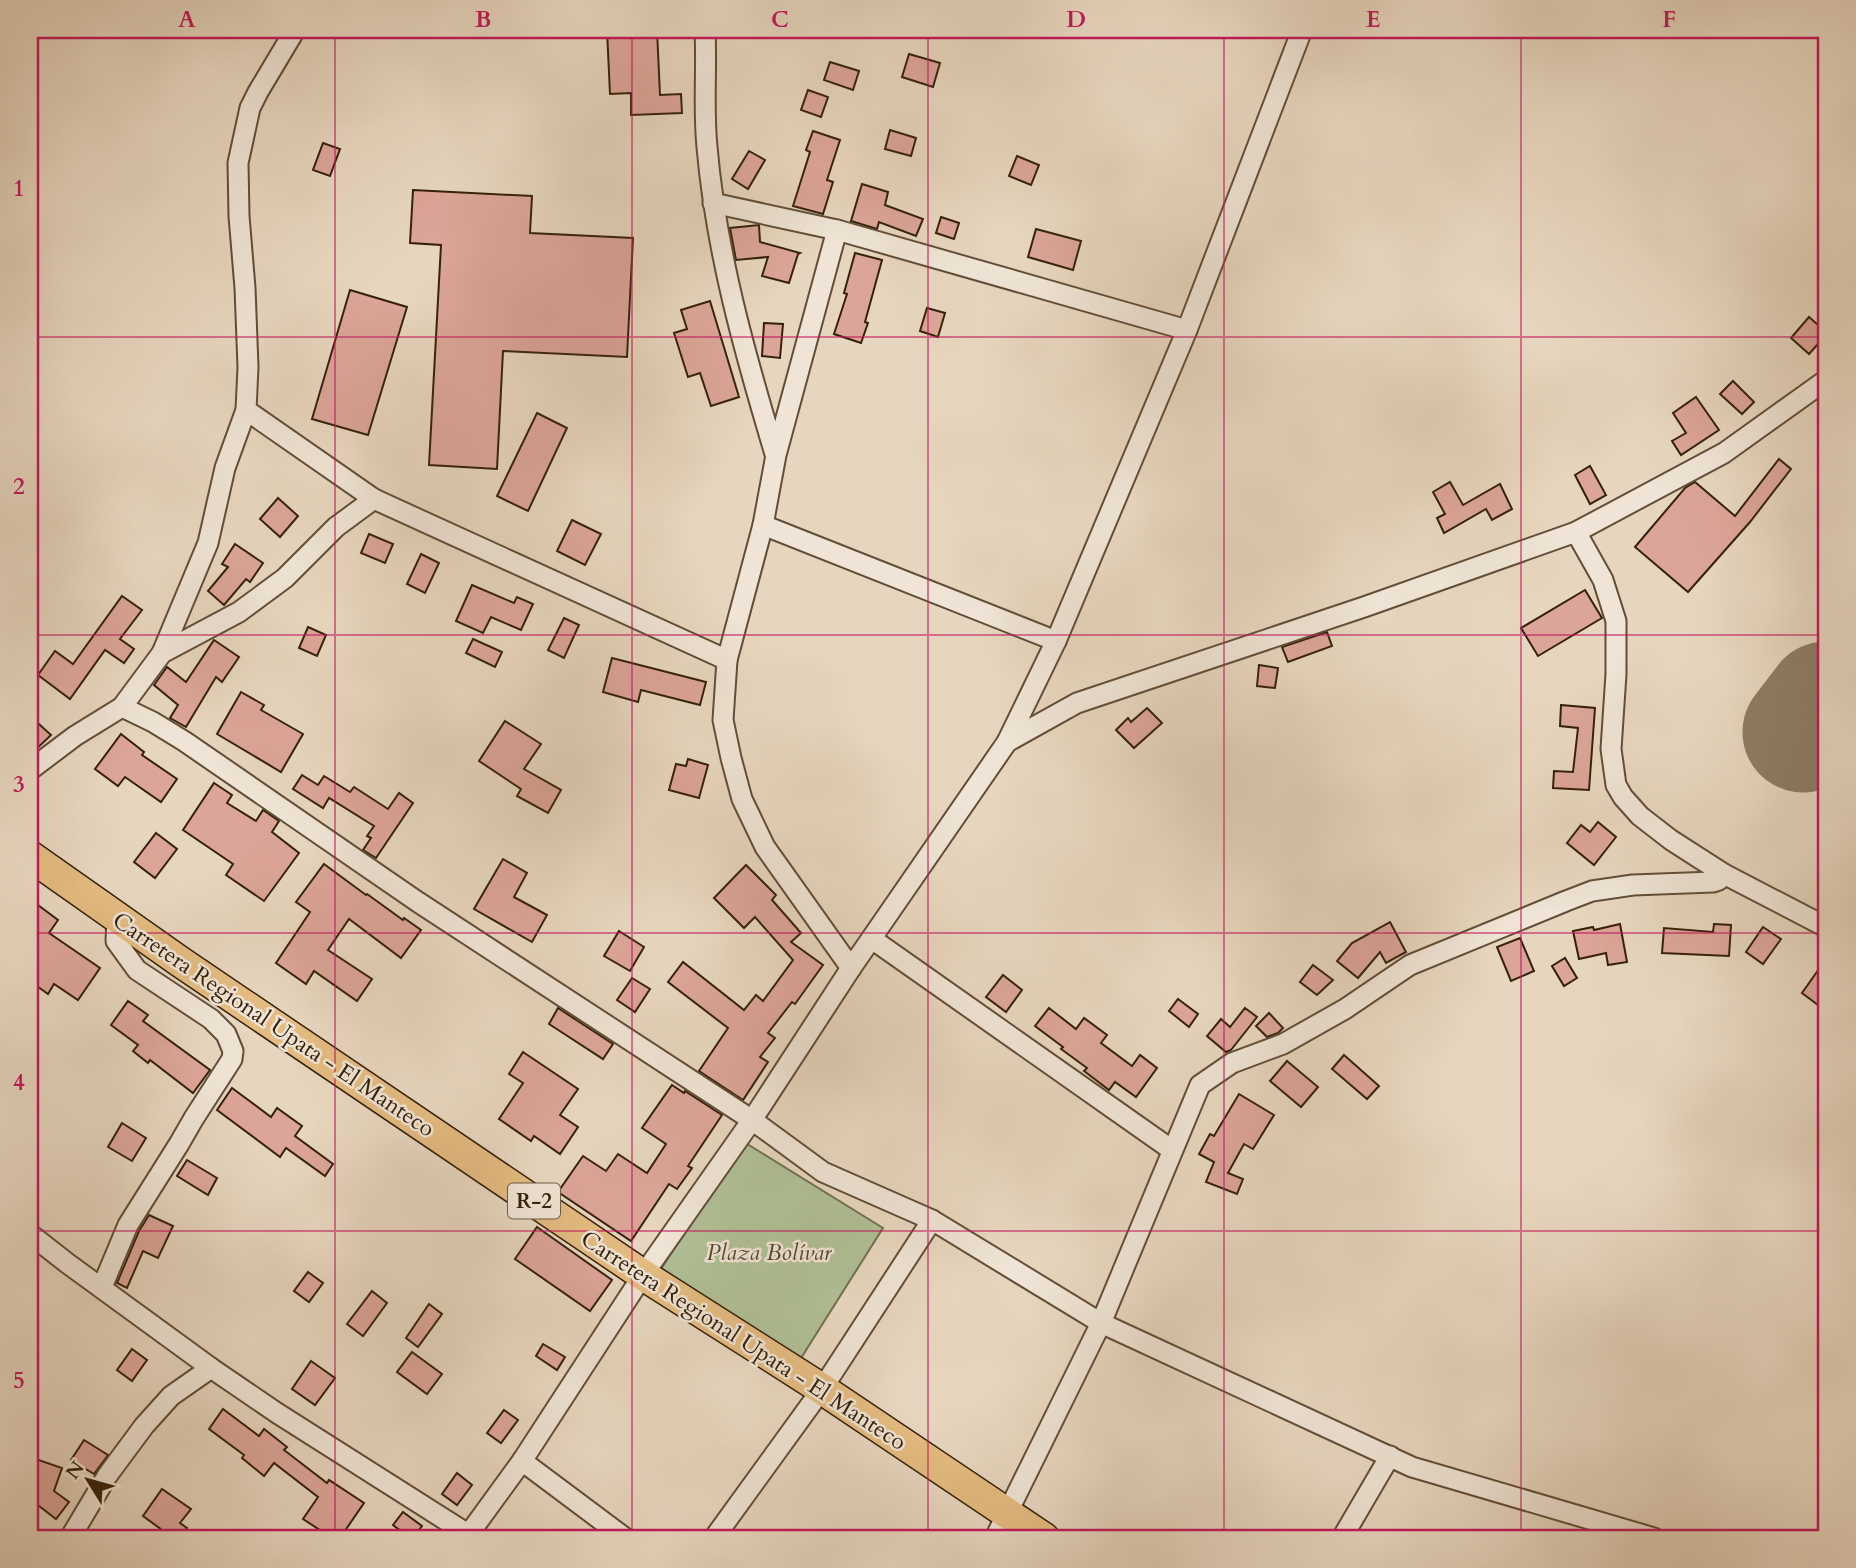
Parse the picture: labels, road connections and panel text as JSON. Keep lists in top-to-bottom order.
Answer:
{
  "streets": {
    "main road": ["Carretera Regional Upata - El Manteco", "R-2"]
  },
  "parks": ["Plaza Bolívar"],
  "north": "top left",
  "grid": {
    "columns": [
      "A",
      "B",
      "C",
      "D",
      "E",
      "F"
    ],
    "rows": [
      "1",
      "2",
      "3",
      "4",
      "5"
    ]
  }
}
